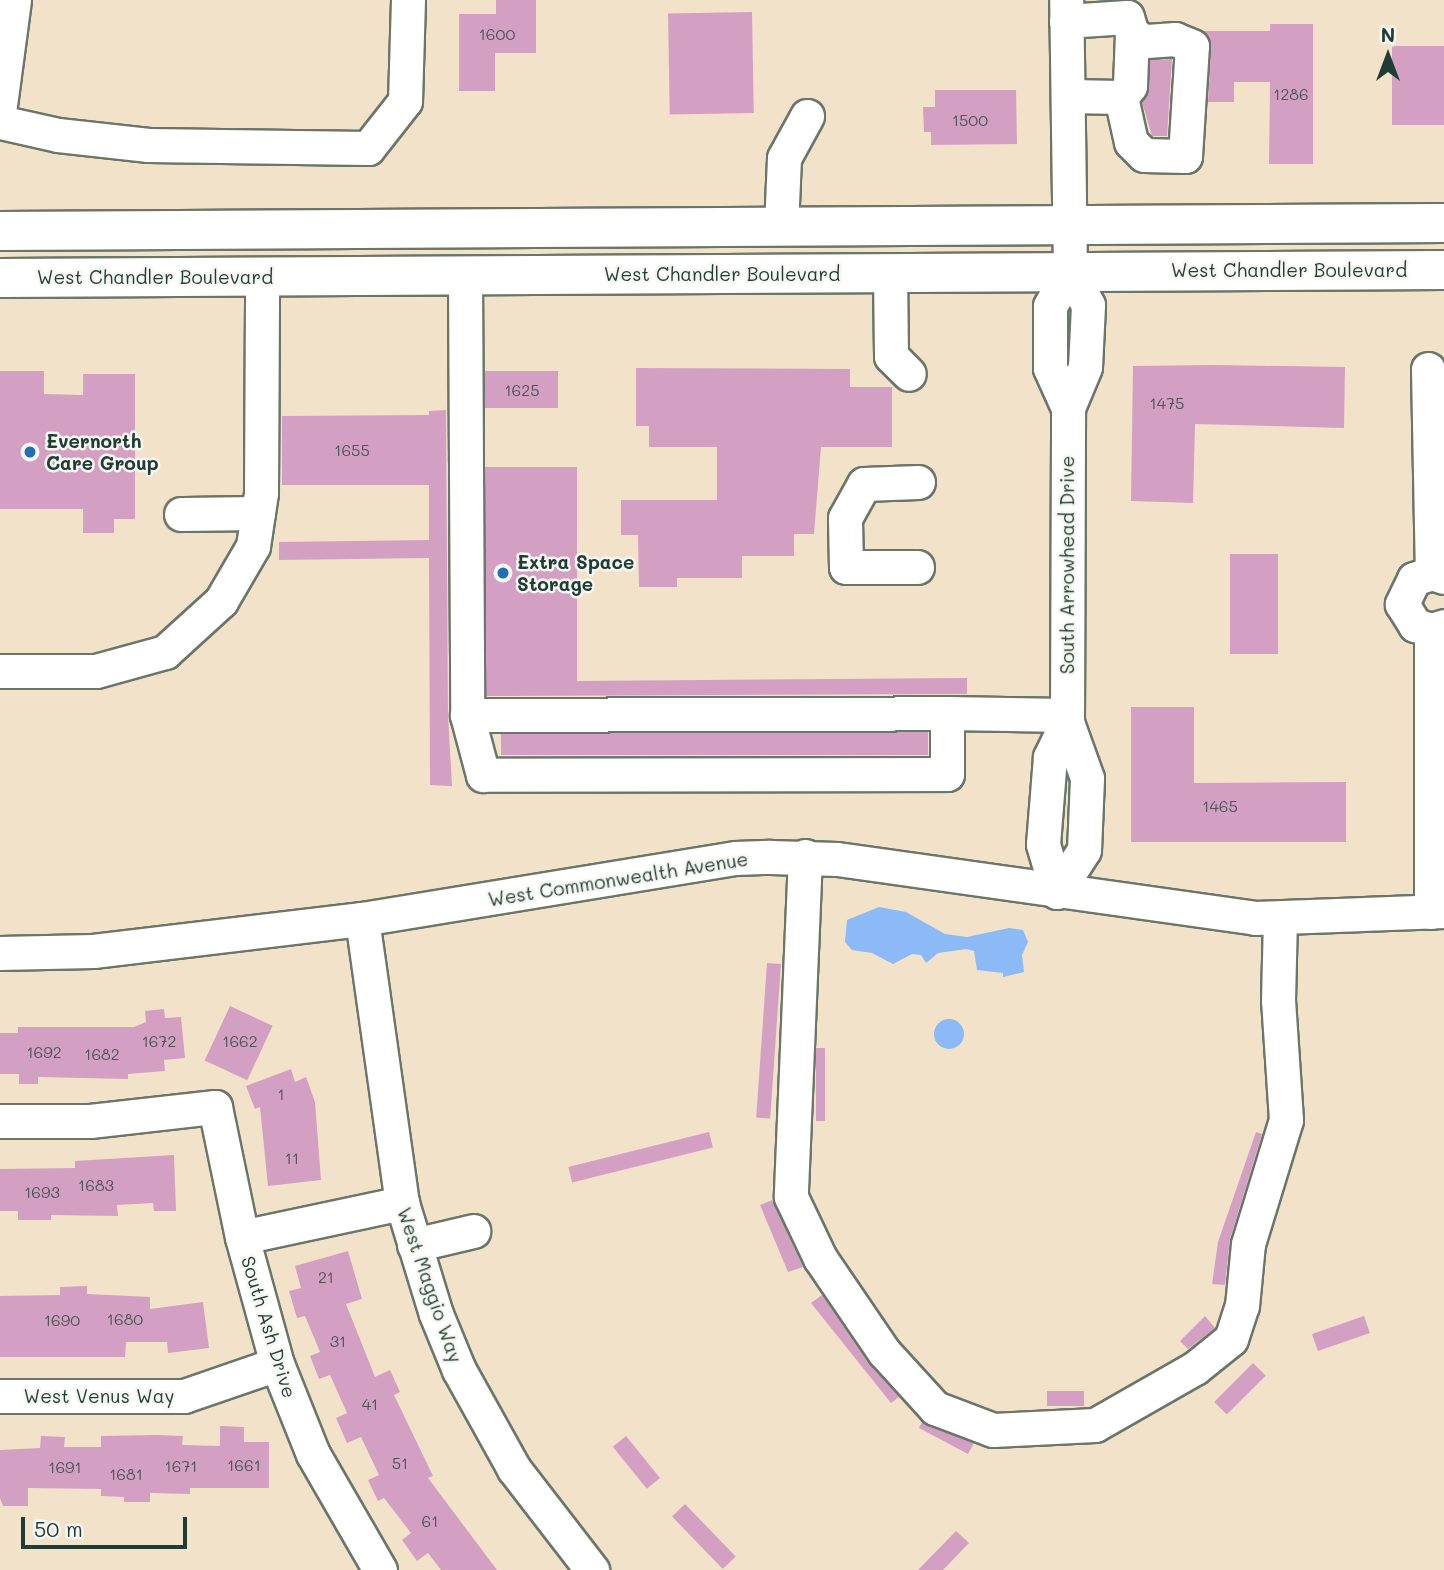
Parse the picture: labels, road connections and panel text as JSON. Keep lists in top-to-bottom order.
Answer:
{
  "streets": {
    "main road": ["West Chandler Boulevard"],
    "street": [
      "South Arrowhead Drive",
      "West Commonwealth Avenue",
      "West Maggio Way",
      "South Ash Drive",
      "West Venus Way"
    ]
  },
  "crossings": [
    ["West Chandler Boulevard", "South Arrowhead Drive"],
    ["South Arrowhead Drive", "West Commonwealth Avenue"],
    ["West Commonwealth Avenue", "West Maggio Way"],
    ["South Ash Drive", "West Venus Way"]
  ],
  "places": ["Evernorth Care Group", "Extra Space Storage"],
  "house_numbers": [
    "1600",
    "1286",
    "1500",
    "1625",
    "1475",
    "1655",
    "1465",
    "1672",
    "1662",
    "1692",
    "1682",
    "1",
    "11",
    "1683",
    "1693",
    "21",
    "1680",
    "1690",
    "31",
    "41",
    "51",
    "1661",
    "1671",
    "1691",
    "1681",
    "61"
  ],
  "scale_bar": "50 m",
  "north": "top"
}
